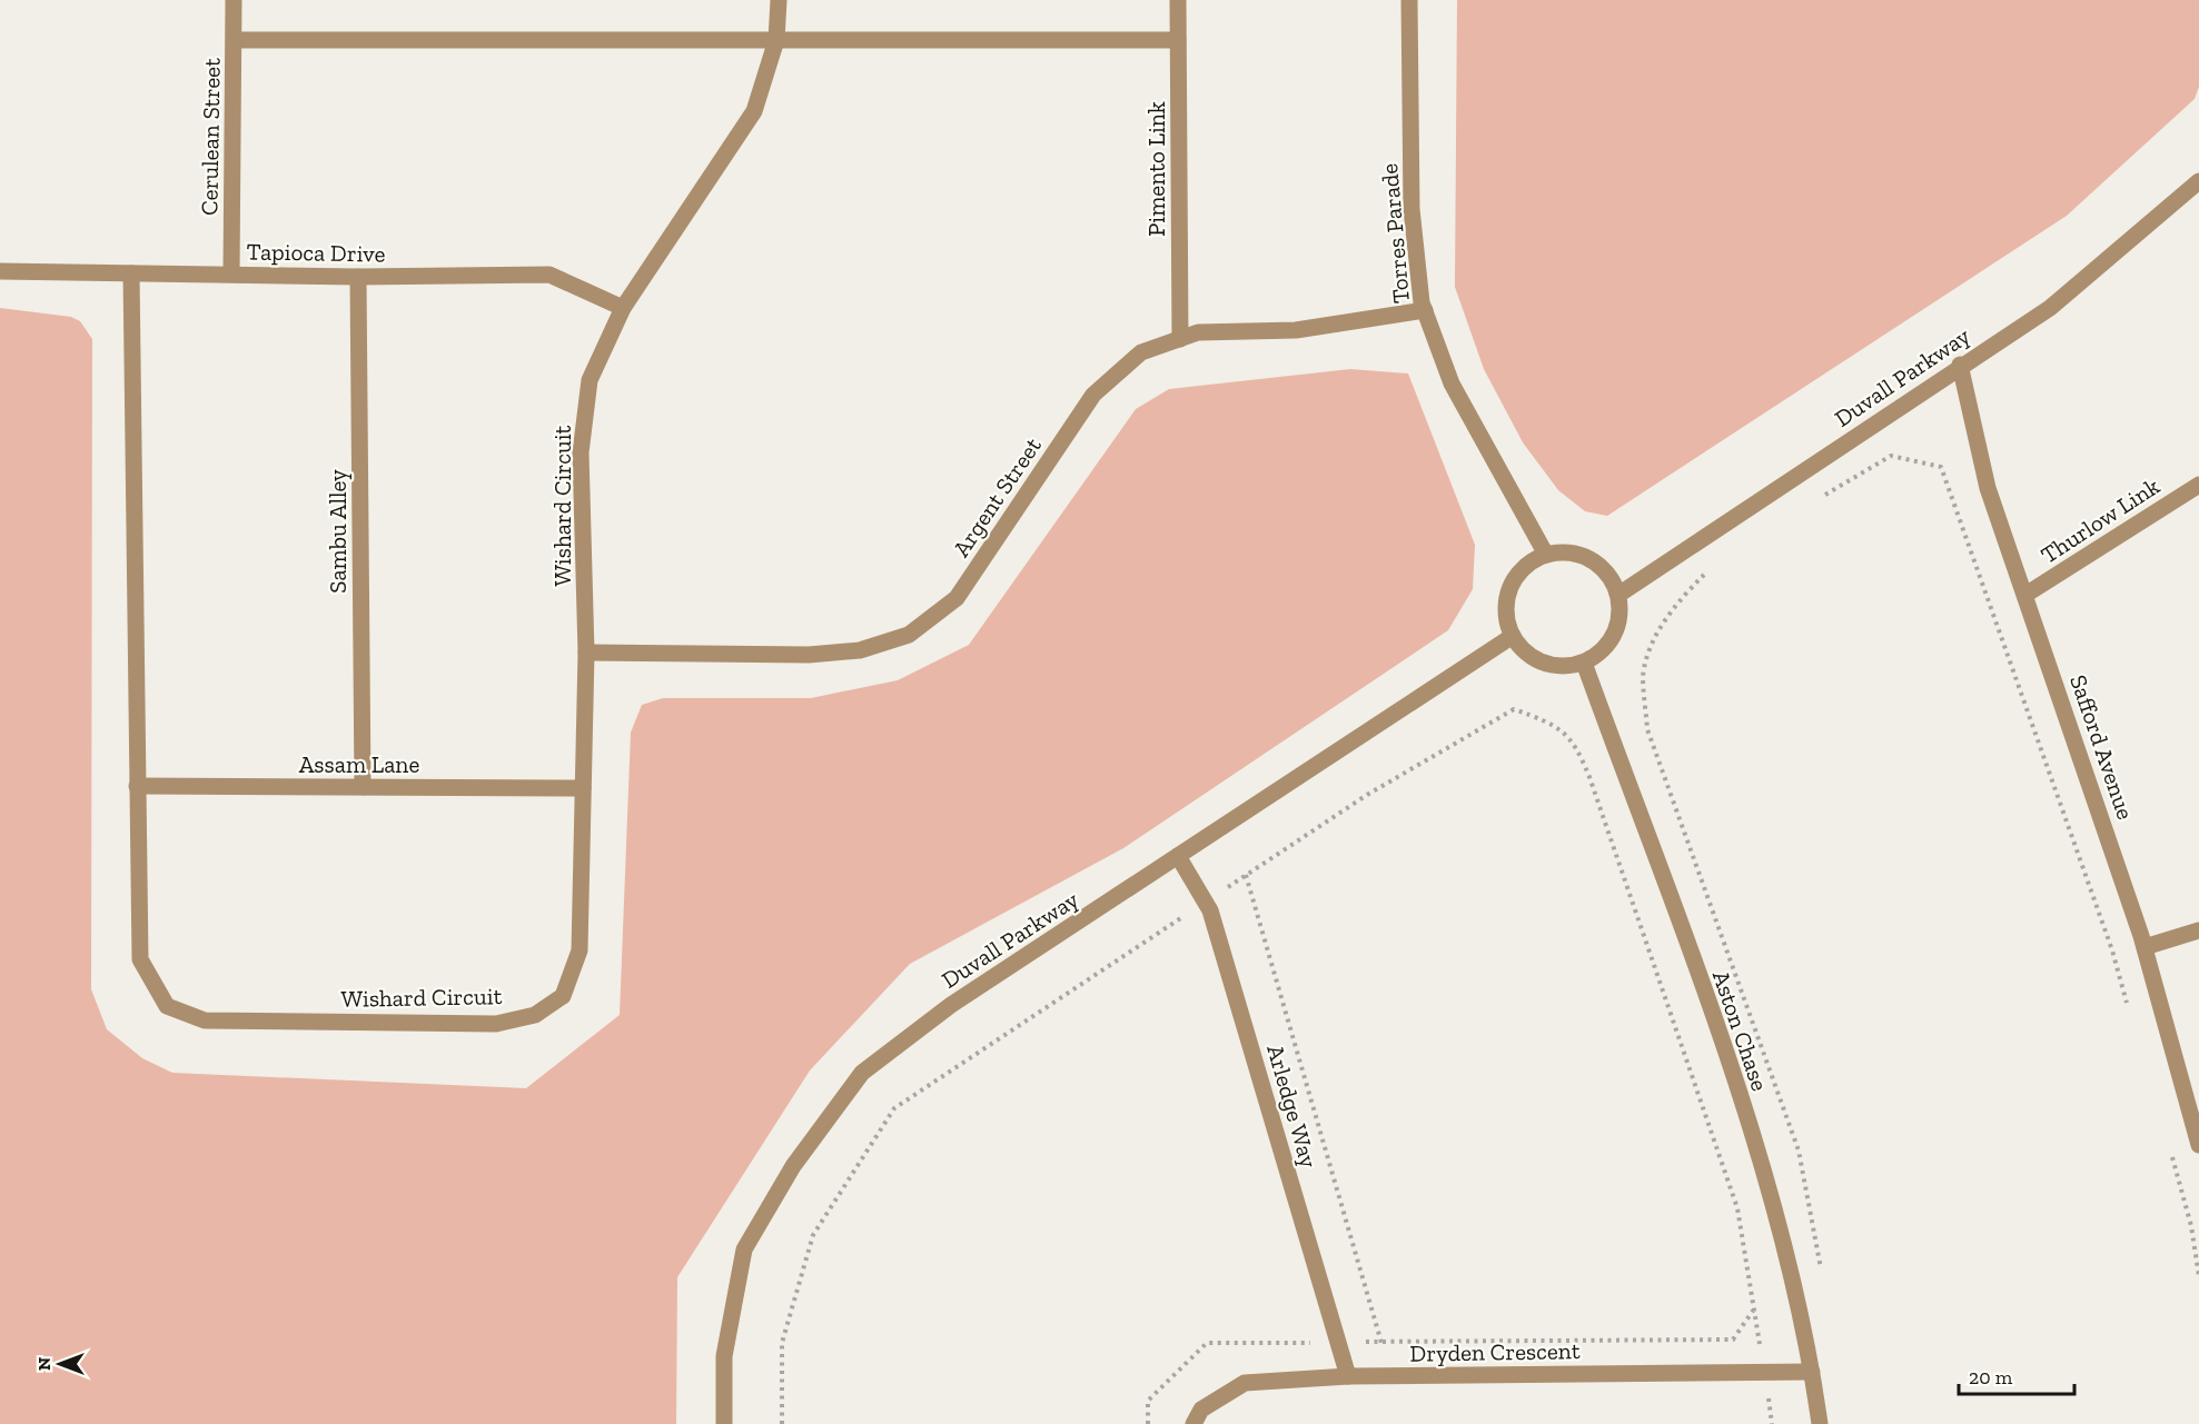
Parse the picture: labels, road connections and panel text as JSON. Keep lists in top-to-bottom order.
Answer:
{
  "streets": {
    "street": [
      "Cerulean Street",
      "Pimento Link",
      "Torres Parade",
      "Tapioca Drive",
      "Duvall Parkway",
      "Argent Street",
      "Wishard Circuit",
      "Thurlow Link",
      "Sambu Alley",
      "Safford Avenue",
      "Assam Lane",
      "Aston Chase",
      "Arledge Way",
      "Dryden Crescent"
    ]
  },
  "crossings": [
    ["Cerulean Street", "Tapioca Drive"],
    ["Pimento Link", "Argent Street"],
    ["Torres Parade", "Duvall Parkway"],
    ["Torres Parade", "Argent Street"],
    ["Torres Parade", "Aston Chase"],
    ["Tapioca Drive", "Wishard Circuit"],
    ["Tapioca Drive", "Sambu Alley"],
    ["Duvall Parkway", "Safford Avenue"],
    ["Duvall Parkway", "Aston Chase"],
    ["Duvall Parkway", "Arledge Way"],
    ["Argent Street", "Wishard Circuit"],
    ["Wishard Circuit", "Assam Lane"],
    ["Thurlow Link", "Safford Avenue"],
    ["Sambu Alley", "Assam Lane"],
    ["Aston Chase", "Dryden Crescent"],
    ["Arledge Way", "Dryden Crescent"]
  ],
  "scale_bar": "20 m",
  "north": "left"
}
